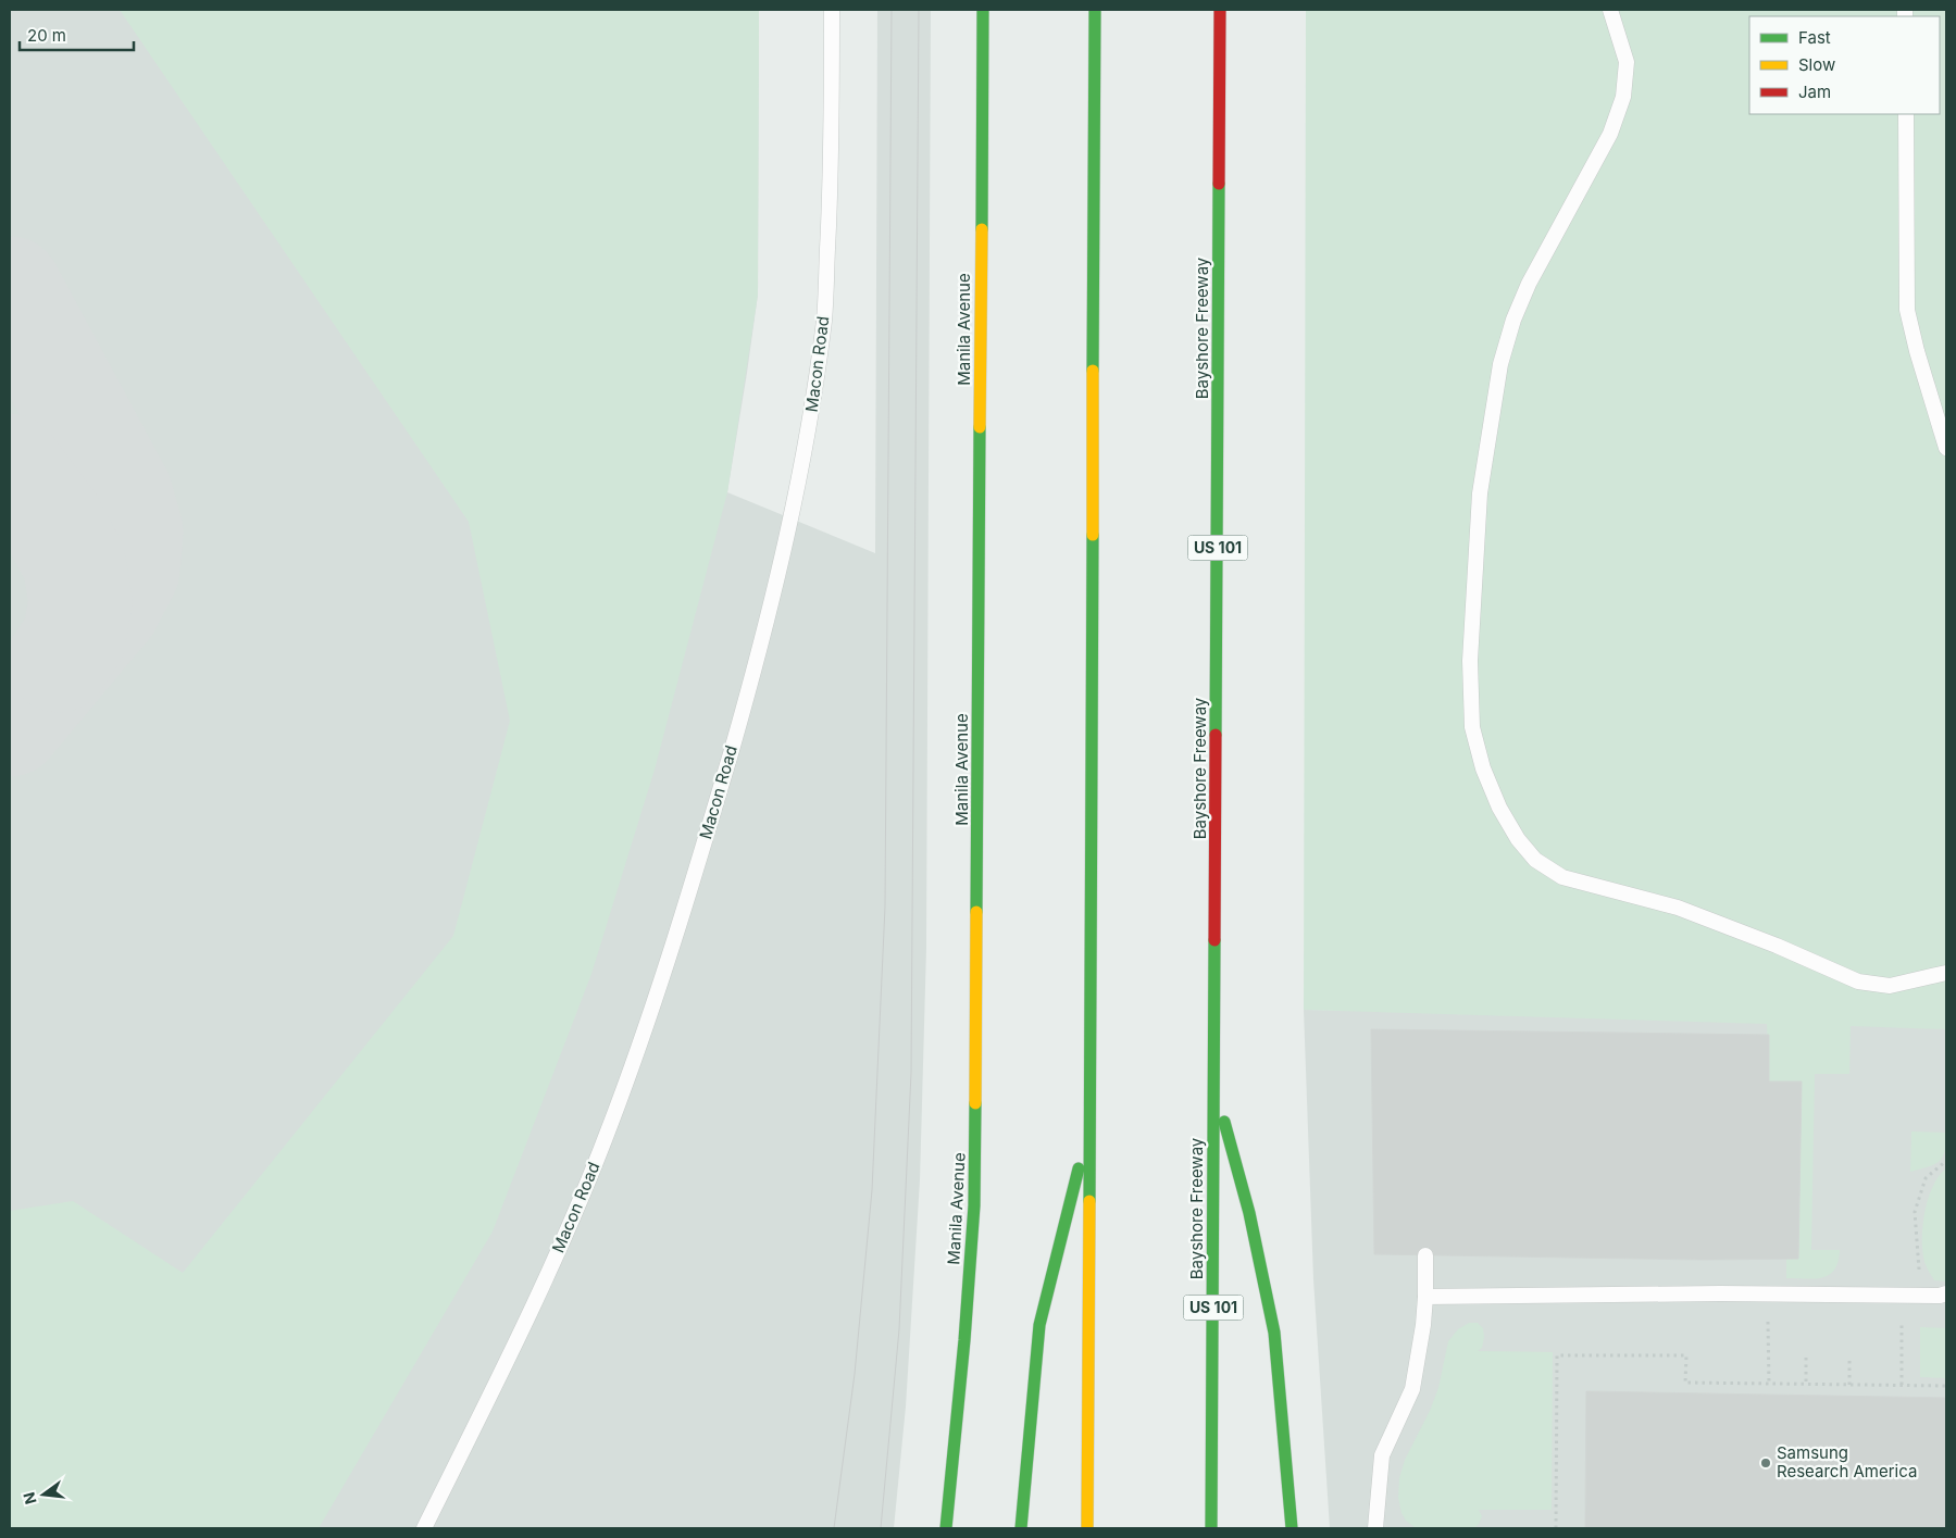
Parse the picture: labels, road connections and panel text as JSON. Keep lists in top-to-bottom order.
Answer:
{
  "streets": {
    "main road": ["Bayshore Freeway", "Manila Avenue", "US 101"],
    "lane": ["Macon Road"]
  },
  "places": ["Samsung Research America"],
  "legend": ["Fast", "Slow", "Jam"],
  "scale_bar": "20 m",
  "north": "left"
}
